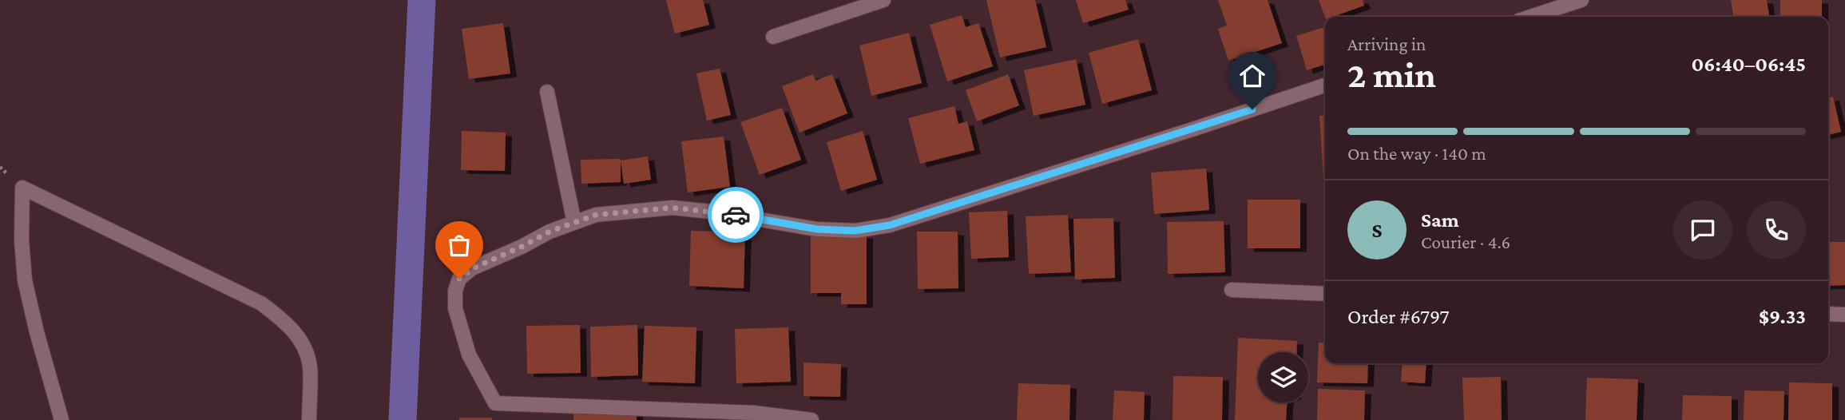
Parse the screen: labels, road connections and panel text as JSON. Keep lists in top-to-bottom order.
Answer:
{
  "page": {
    "heading": ["2 min", "Arriving in", "06:40–06:45"],
    "panel": [
      "Sam",
      "Courier · 4.6",
      "Order #6797",
      "$9.33"
    ],
    "bar": "On the way · 140 m",
    "round": "S"
  }
}
